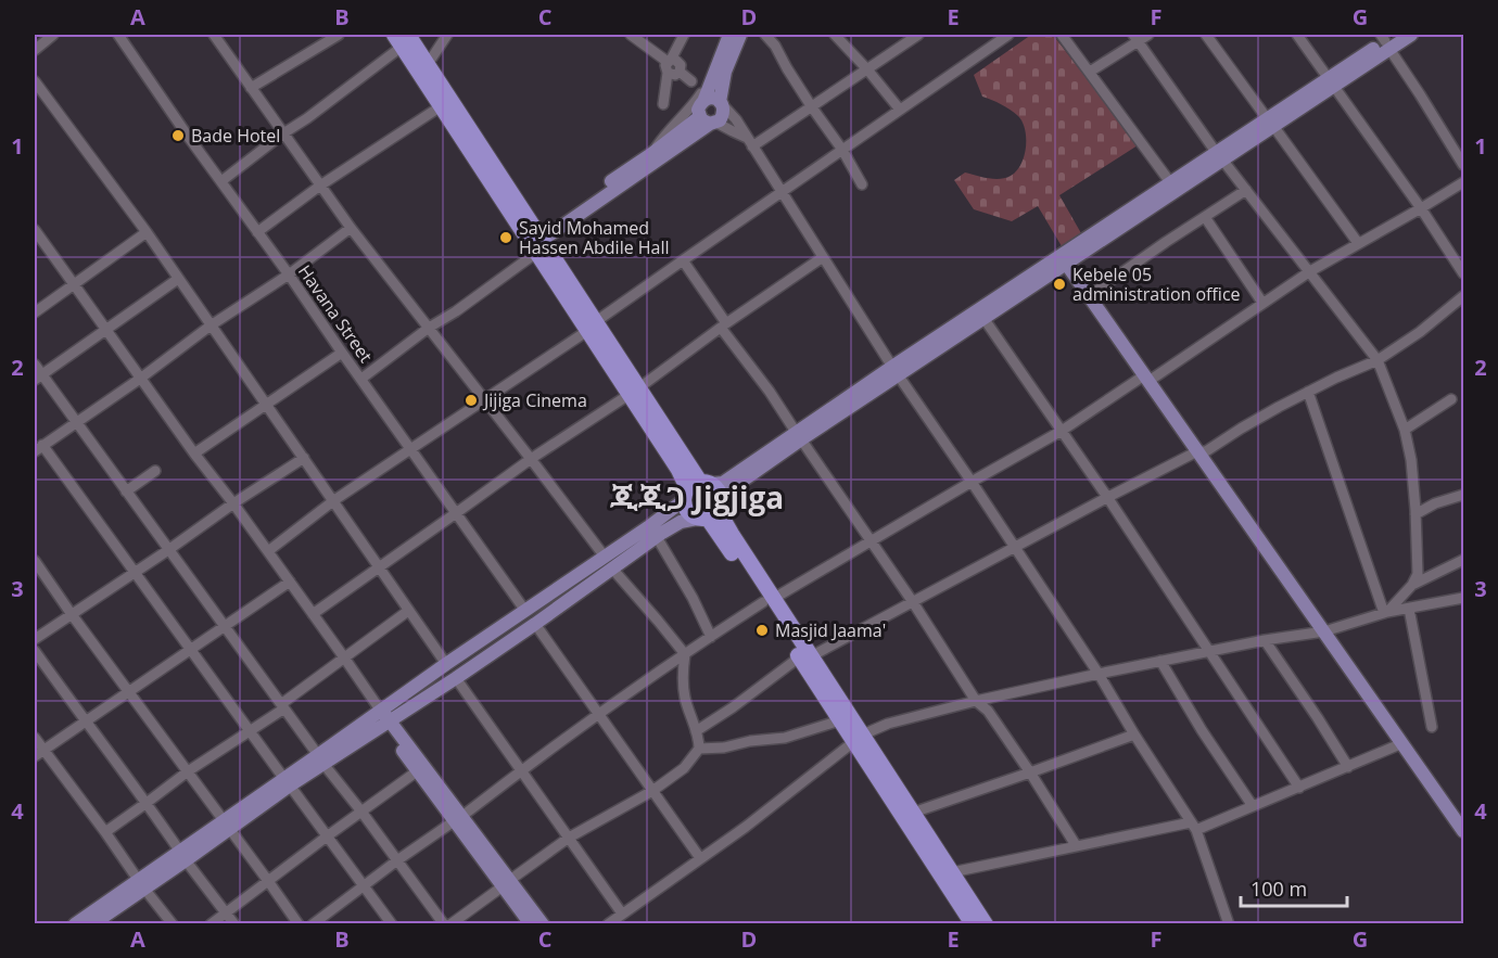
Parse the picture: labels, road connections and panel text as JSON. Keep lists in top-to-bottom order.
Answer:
{
  "streets": {
    "street": ["Havana Street"]
  },
  "districts": ["ጂጂጋ Jigjiga"],
  "places": [
    "Bade Hotel",
    "Sayid Mohamed Hassen Abdile Hall",
    "Kebele 05 administration office",
    "Jijiga Cinema",
    "Masjid Jaama'"
  ],
  "scale_bar": "100 m",
  "grid": {
    "columns": [
      "A",
      "B",
      "C",
      "D",
      "E",
      "F",
      "G"
    ],
    "rows": [
      "1",
      "2",
      "3",
      "4"
    ]
  }
}
